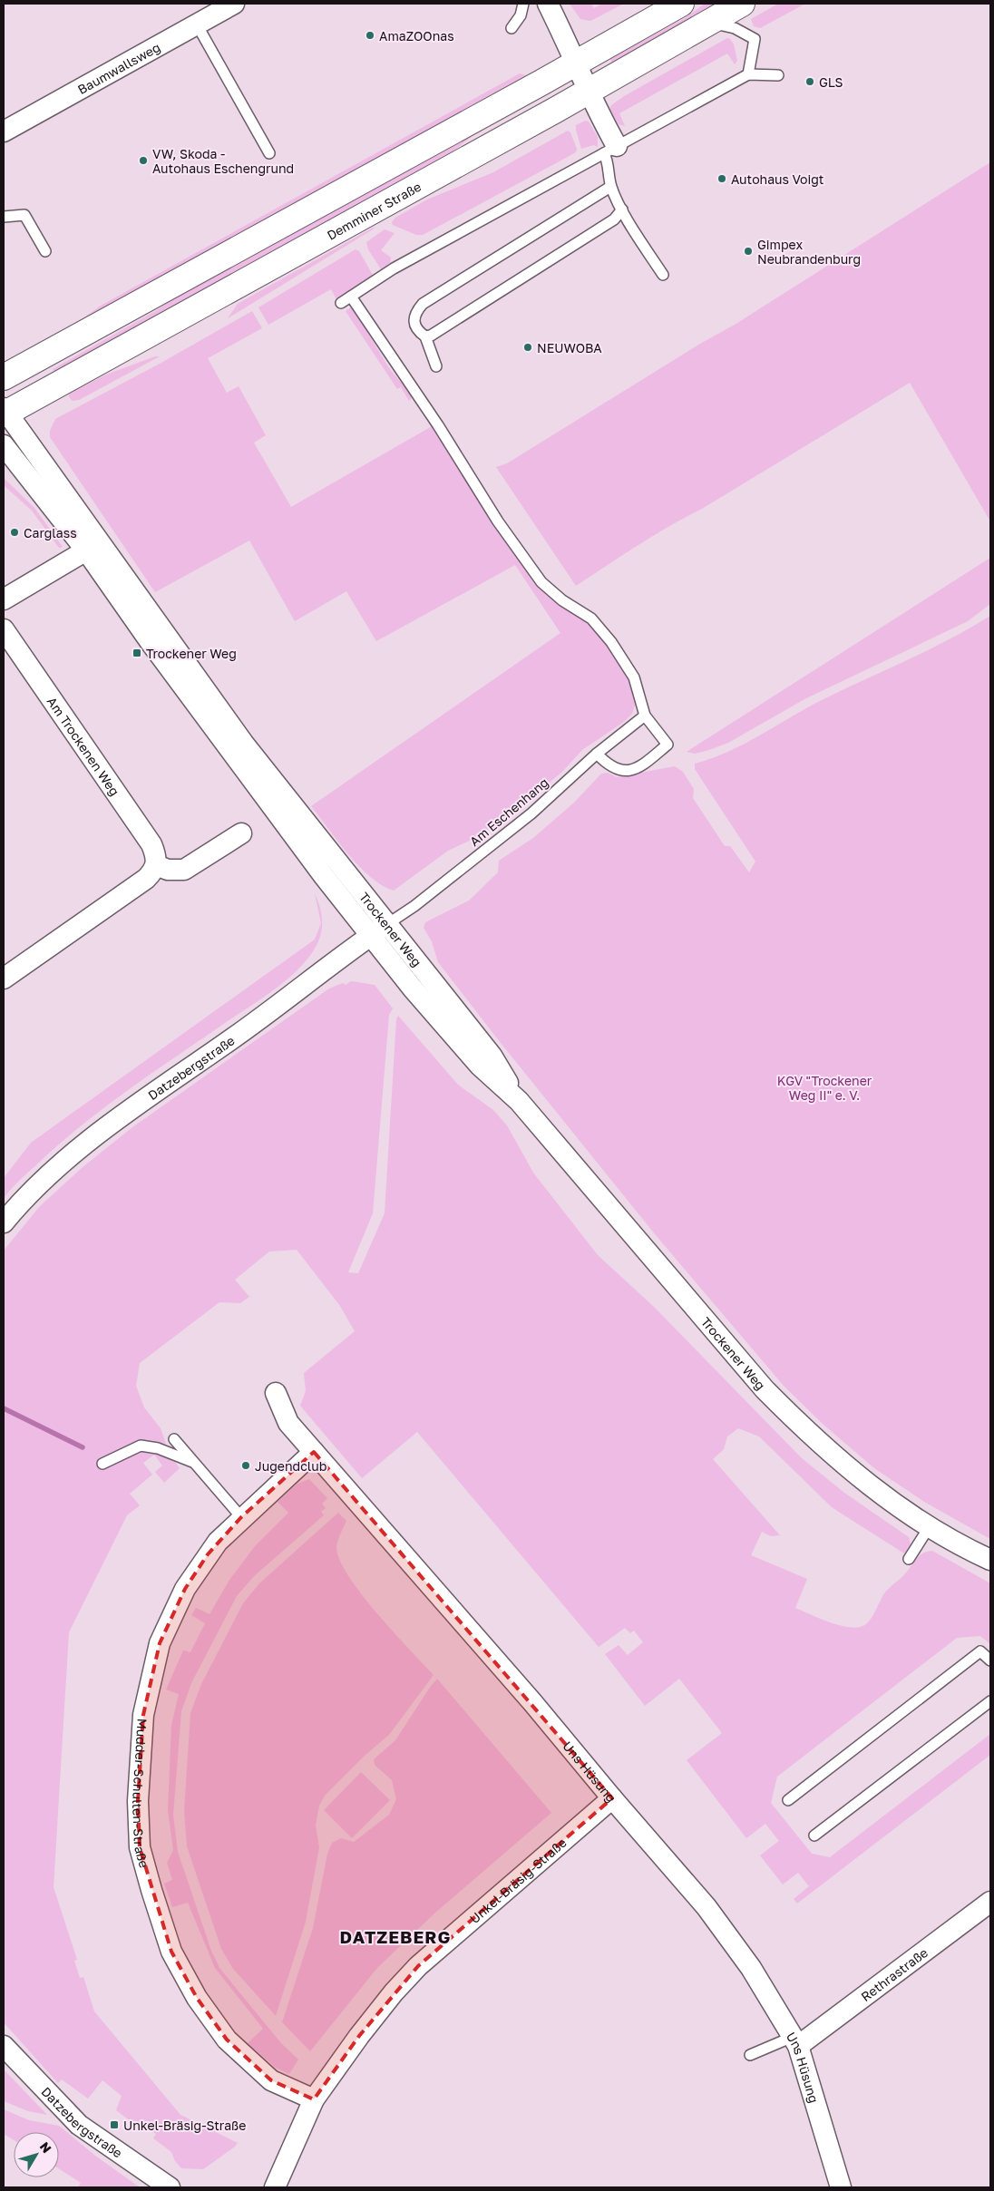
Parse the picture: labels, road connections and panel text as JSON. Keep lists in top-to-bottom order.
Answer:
{
  "streets": {
    "main road": ["Demminer Straße"],
    "street": [
      "Baumwallsweg",
      "Am Trockenen Weg",
      "Trockener Weg",
      "Datzebergstraße",
      "Uns Hüsung",
      "Mudder-Schulten-Straße",
      "Unkel-Bräsig-Straße",
      "Rethrastraße"
    ],
    "lane": ["Am Eschenhang"]
  },
  "crossings": [
    ["Demminer Straße", "Trockener Weg"],
    ["Am Eschenhang", "Trockener Weg"],
    ["Am Eschenhang", "Datzebergstraße"],
    ["Trockener Weg", "Datzebergstraße"],
    ["Uns Hüsung", "Mudder-Schulten-Straße"],
    ["Uns Hüsung", "Unkel-Bräsig-Straße"],
    ["Uns Hüsung", "Rethrastraße"],
    ["Mudder-Schulten-Straße", "Unkel-Bräsig-Straße"]
  ],
  "districts": ["DATZEBERG"],
  "parks": ["KGV \"Trockener Weg II\" e. V."],
  "places": {
    "other": [
      "AmaZOOnas",
      "GLS",
      "VW, Skoda - Autohaus Eschengrund",
      "Autohaus Voigt",
      "Gimpex Neubrandenburg",
      "NEUWOBA",
      "Carglass",
      "Jugendclub"
    ],
    "transit": ["Trockener Weg", "Unkel-Bräsig-Straße"]
  },
  "north": "top right"
}
